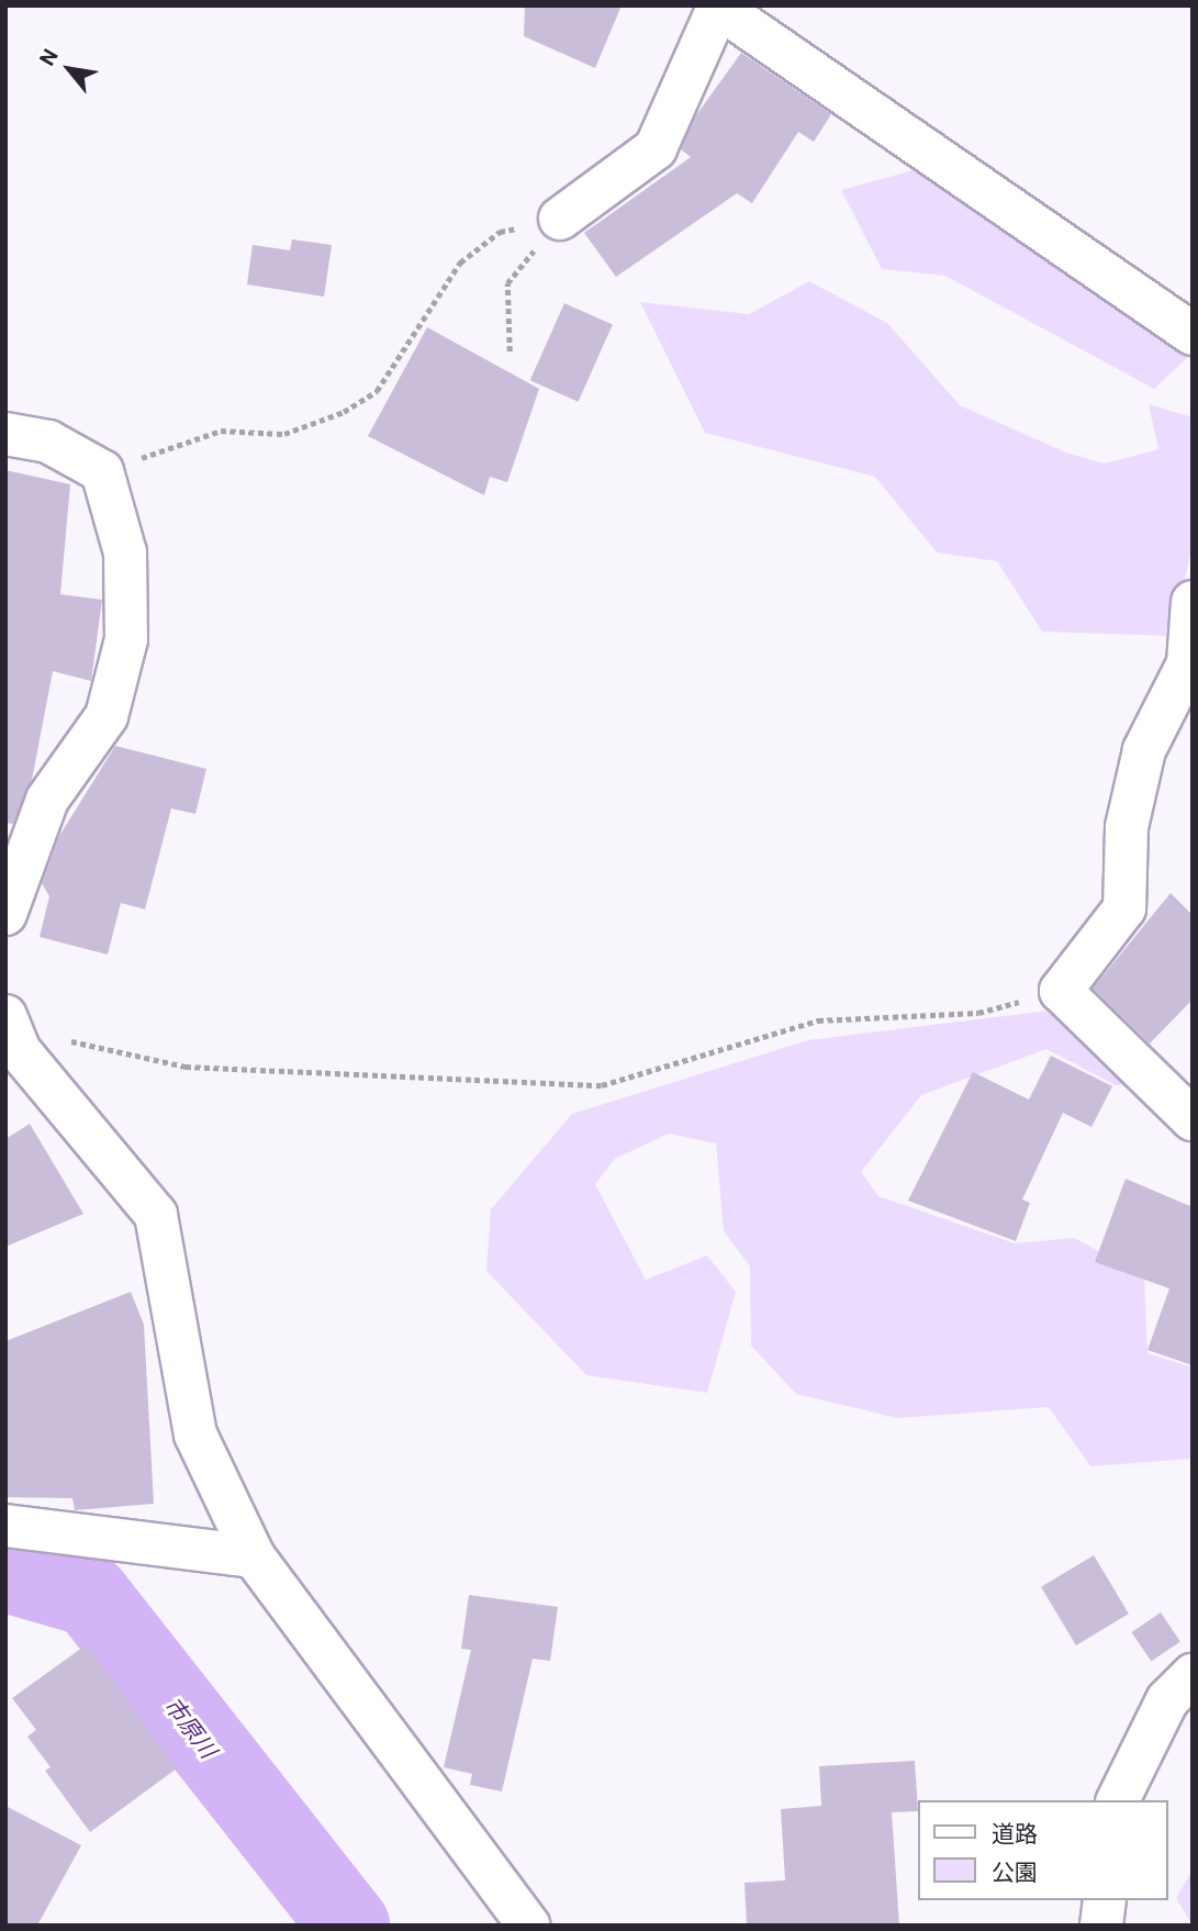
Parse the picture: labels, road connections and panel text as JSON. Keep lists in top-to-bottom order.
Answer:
{
  "water": ["市原川"],
  "legend": ["道路", "公園"],
  "north": "top left"
}
